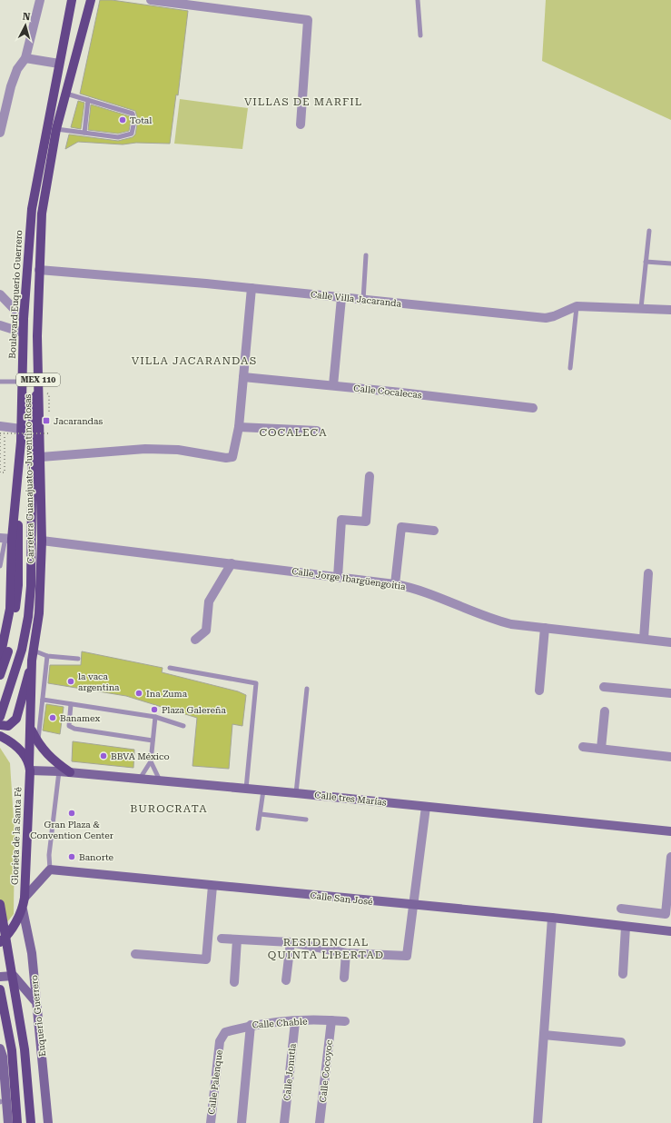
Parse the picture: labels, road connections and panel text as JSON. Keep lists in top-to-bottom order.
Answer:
{
  "streets": {
    "main road": [
      "Boulevard Euquerio Guerrero",
      "MEX 110",
      "Carretera Guanajuato-Juventino Rosas",
      "Calle tres Marías",
      "Glorieta de la Santa Fé",
      "Calle San José",
      "Euquerio Guerrero"
    ],
    "street": [
      "Calle Villa Jacaranda",
      "Calle Cocalecas",
      "Calle Jorge Ibargüengoitia",
      "Calle Chable",
      "Calle Cocoyoc",
      "Calle Jonutla",
      "Calle Palenque"
    ]
  },
  "crossings": [
    ["Calle Villa Jacaranda", "Carretera Guanajuato-Juventino Rosas"],
    ["Carretera Guanajuato-Juventino Rosas", "Calle Jorge Ibargüengoitia"],
    ["Carretera Guanajuato-Juventino Rosas", "Calle tres Marías"],
    ["Carretera Guanajuato-Juventino Rosas", "Glorieta de la Santa Fé"],
    ["Calle tres Marías", "Glorieta de la Santa Fé"],
    ["Glorieta de la Santa Fé", "Euquerio Guerrero"],
    ["Calle Chable", "Calle Cocoyoc"],
    ["Calle Chable", "Calle Jonutla"],
    ["Calle Chable", "Calle Palenque"]
  ],
  "districts": [
    "VILLAS DE MARFIL",
    "VILLA JACARANDAS",
    "COCALECA",
    "BUROCRATA",
    "RESIDENCIAL QUINTA LIBERTAD"
  ],
  "places": {
    "other": [
      "Total",
      "la vaca argentina",
      "Ina Zuma",
      "Plaza Galereña",
      "Banamex",
      "BBVA México",
      "Gran Plaza & Convention Center",
      "Banorte"
    ],
    "transit": ["Jacarandas"]
  },
  "north": "top"
}
